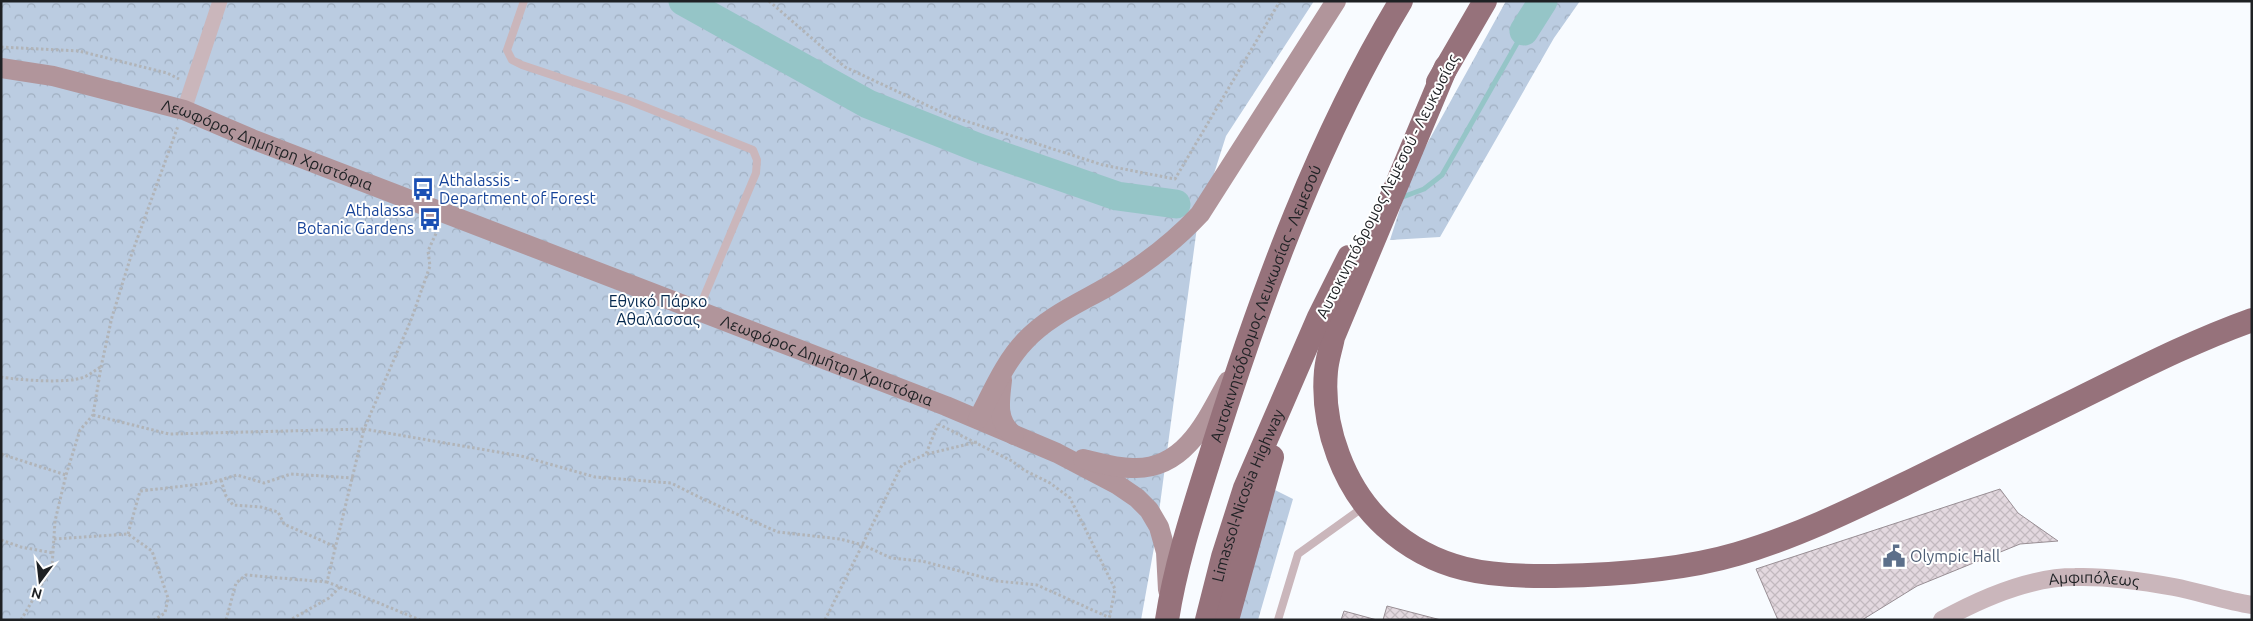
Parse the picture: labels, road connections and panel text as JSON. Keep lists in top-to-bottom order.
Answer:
{
  "streets": {
    "highway": ["Αυτοκινητόδρομος Λεμεσού - Λευκωσίας", "Αυτοκινητόδρομος Λευκωσίας - Λεμεσού", "Limassol-Nicosia Highway"],
    "main road": ["Λεωφόρος Δημήτρη Χριστόφια"],
    "street": ["Αμφιπόλεως"]
  },
  "crossings": [
    ["Λεωφόρος Δημήτρη Χριστόφια", "Αυτοκινητόδρομος Λευκωσίας - Λεμεσού"],
    ["Αυτοκινητόδρομος Λεμεσού - Λευκωσίας", "Limassol-Nicosia Highway"]
  ],
  "parks": ["Εθνικό Πάρκο Αθαλάσσας"],
  "places": {
    "bus stop": ["Athalassis - Department of Forest", "Athalassa Botanic Gardens"],
    "public building": ["Olympic Hall"]
  },
  "north": "bottom"
}
